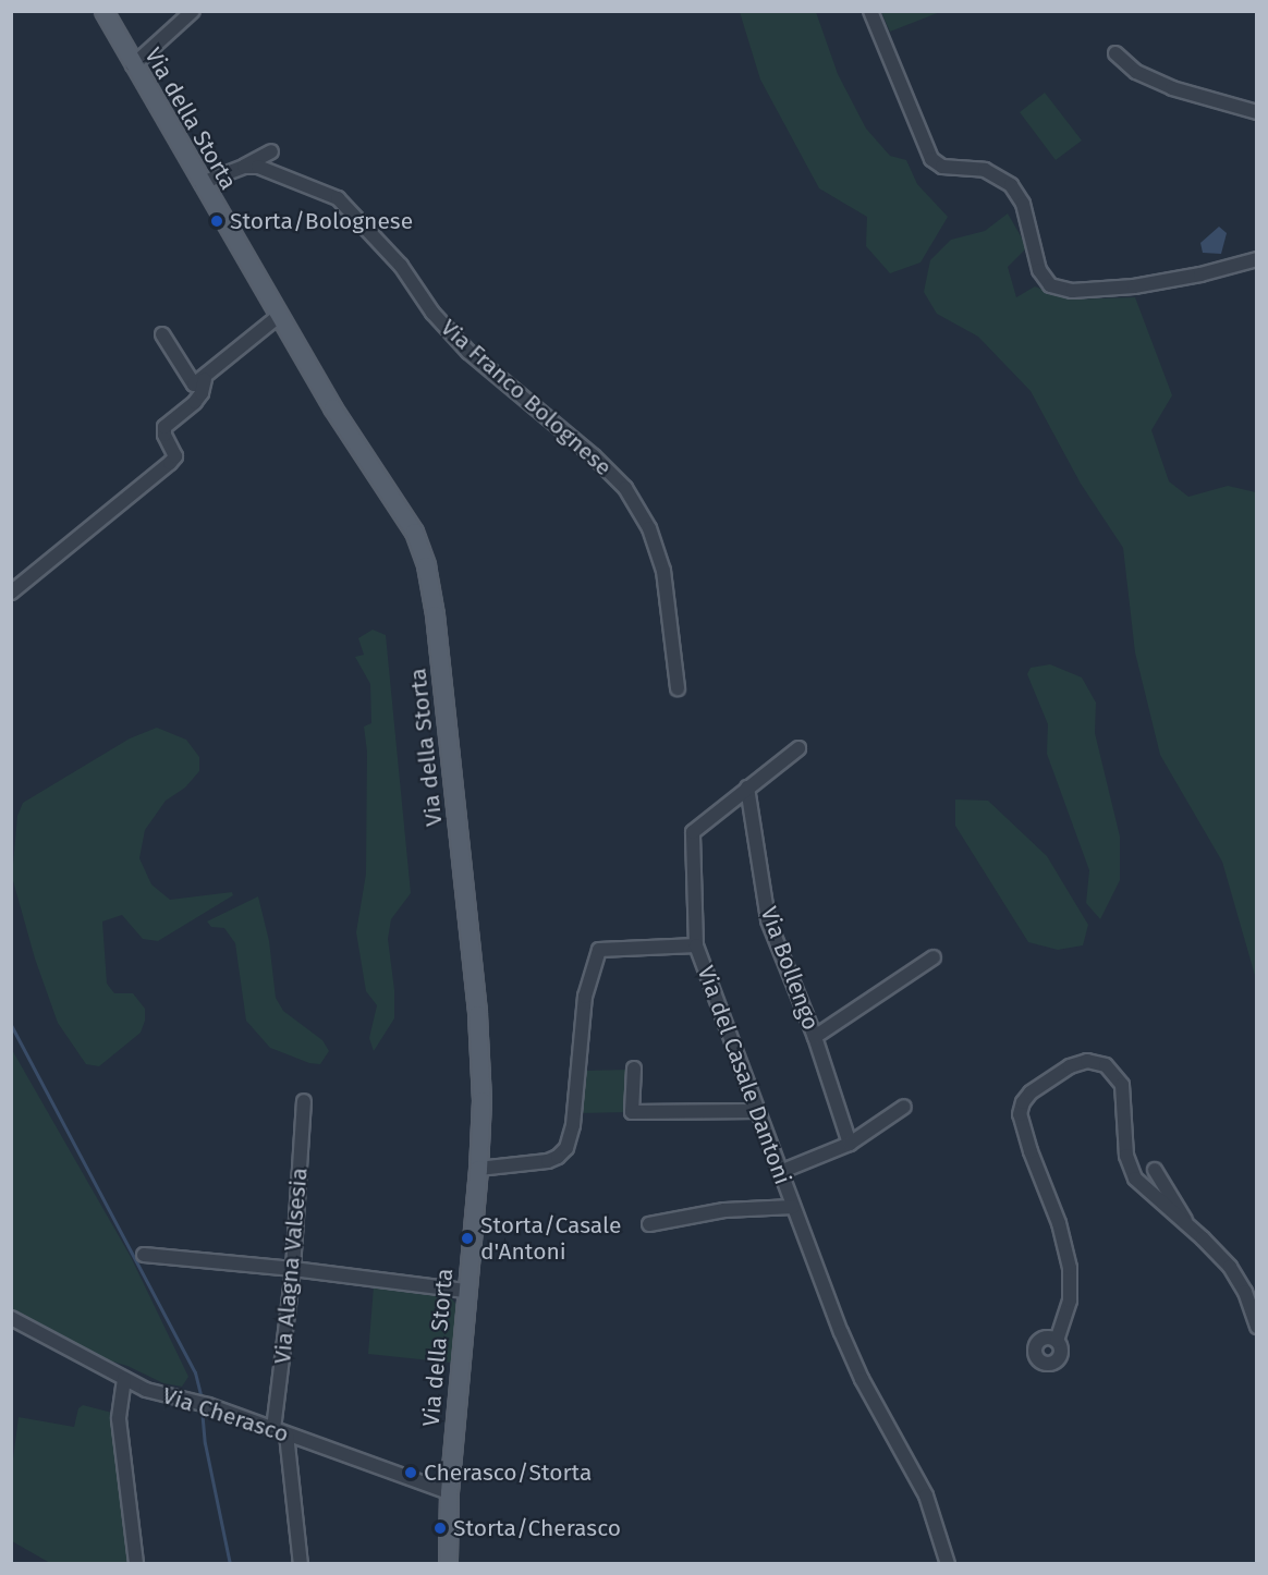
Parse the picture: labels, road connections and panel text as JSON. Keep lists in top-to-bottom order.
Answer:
{
  "streets": {
    "main road": ["Via della Storta"],
    "street": [
      "Via Franco Bolognese",
      "Via Bollengo",
      "Via del Casale Dantoni",
      "Via Alagna Valsesia",
      "Via Cherasco"
    ]
  },
  "crossings": [
    ["Via della Storta", "Via Franco Bolognese"],
    ["Via della Storta", "Via del Casale Dantoni"],
    ["Via della Storta", "Via Cherasco"],
    ["Via Alagna Valsesia", "Via Cherasco"]
  ],
  "places": [
    "Storta/Bolognese",
    "Storta/Casale d'Antoni",
    "Cherasco/Storta",
    "Storta/Cherasco"
  ]
}
